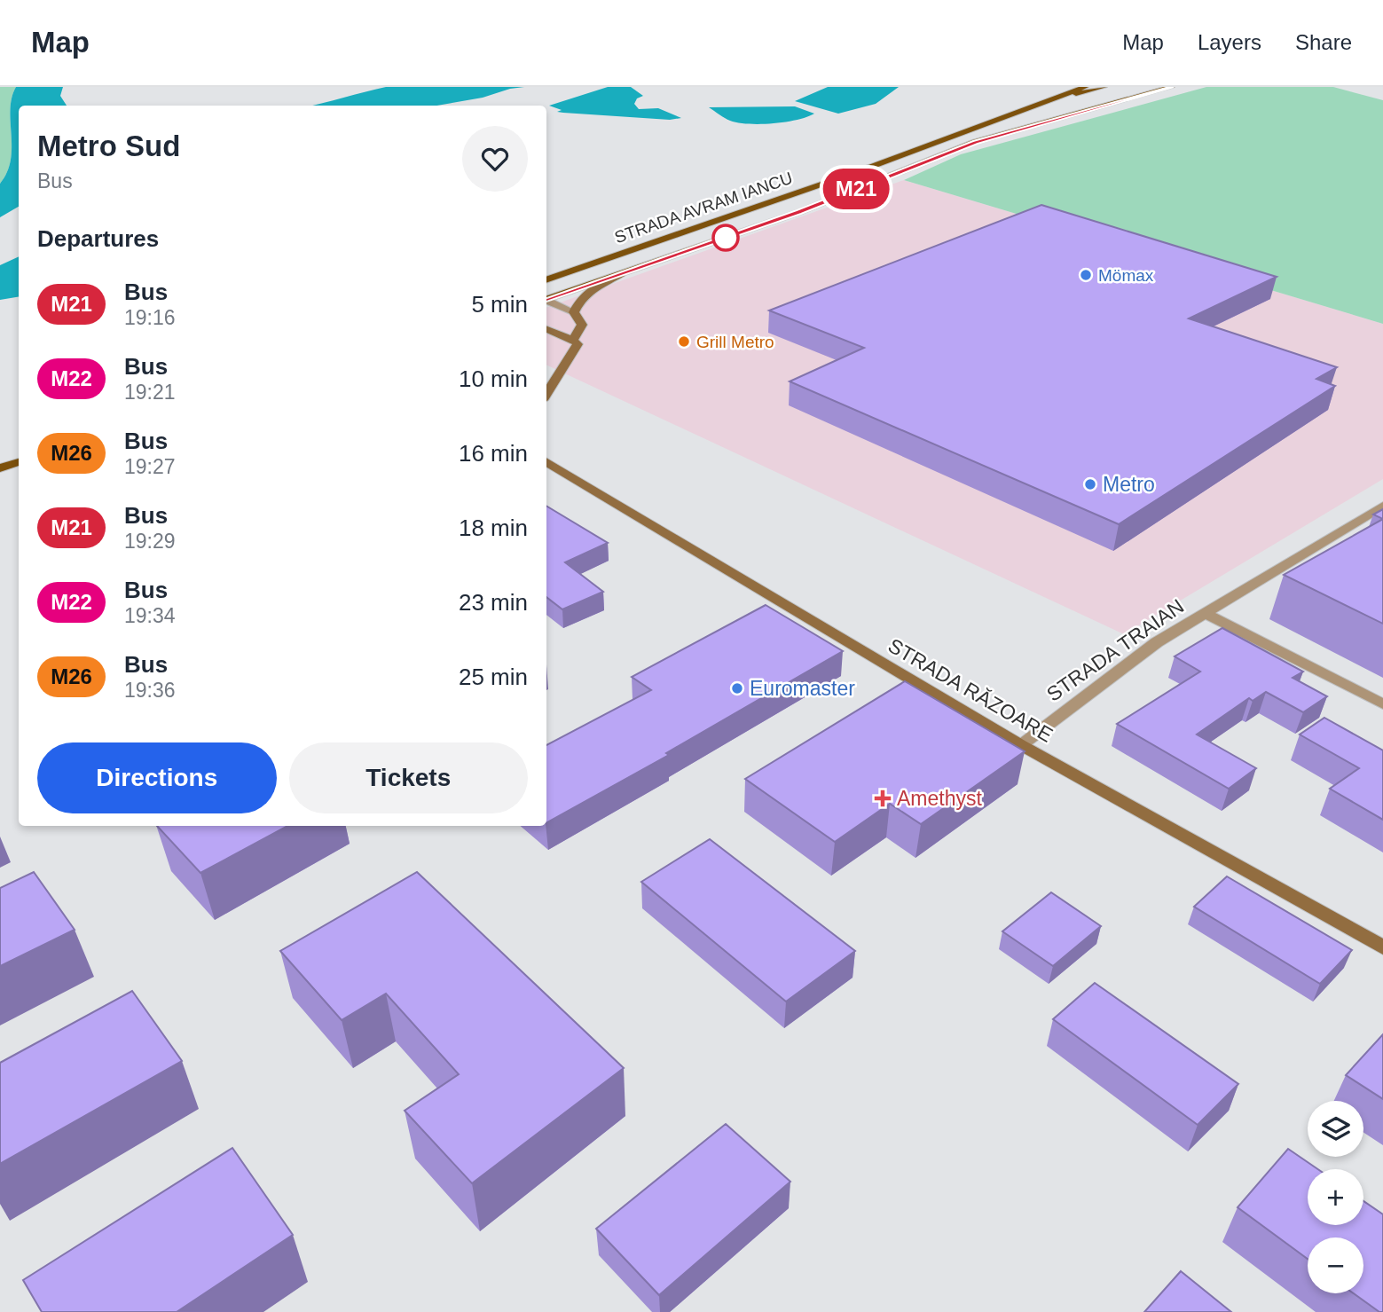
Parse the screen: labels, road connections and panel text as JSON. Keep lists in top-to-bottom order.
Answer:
{
  "streets": {
    "main road": ["STRADA AVRAM IANCU"],
    "street": ["STRADA TRAIAN", "STRADA RĂZOARE"]
  },
  "crossings": [
    ["STRADA TRAIAN", "STRADA RĂZOARE"]
  ],
  "places": {
    "other": [
      "Mömax",
      "Grill Metro",
      "Metro",
      "Euromaster"
    ],
    "health": ["Amethyst"]
  },
  "lines": ["bus line M21"],
  "page": {
    "header": "Map",
    "nav": ["Map", "Layers", "Share"],
    "on_map": "M21",
    "heading": [
      ["Metro Sud", "Bus"],
      "Departures"
    ],
    "list": [
      {
        "mark": "M21",
        "name": "Bus",
        "note": "19:16",
        "value": "5 min"
      },
      {
        "mark": "M22",
        "name": "Bus",
        "note": "19:21",
        "value": "10 min"
      },
      {
        "mark": "M26",
        "name": "Bus",
        "note": "19:27",
        "value": "16 min"
      },
      {
        "mark": "M21",
        "name": "Bus",
        "note": "19:29",
        "value": "18 min"
      },
      {
        "mark": "M22",
        "name": "Bus",
        "note": "19:34",
        "value": "23 min"
      },
      {
        "mark": "M26",
        "name": "Bus",
        "note": "19:36",
        "value": "25 min"
      }
    ],
    "buttons": ["Directions", "Tickets"],
    "map_buttons": ["+", "−"]
  }
}
